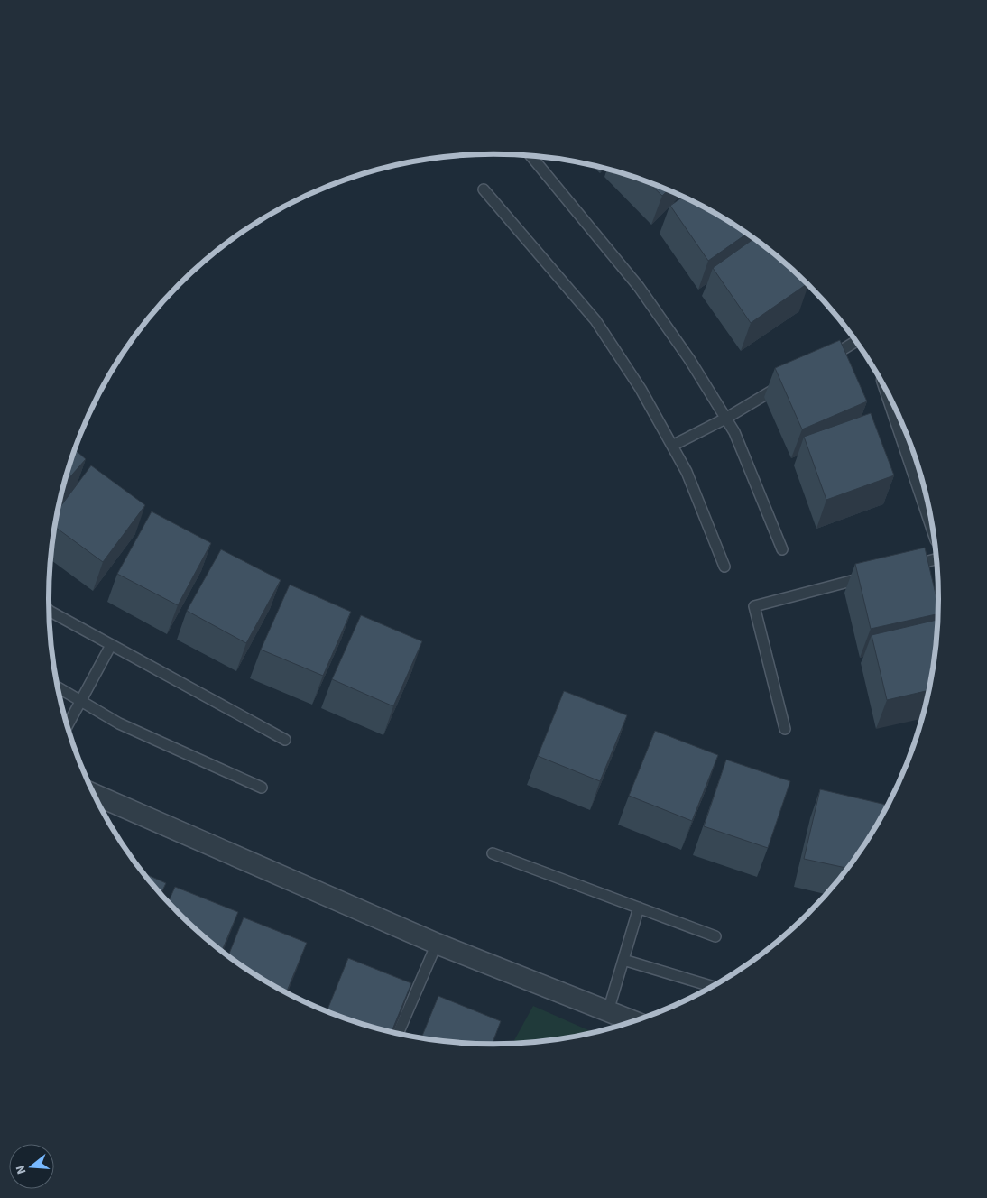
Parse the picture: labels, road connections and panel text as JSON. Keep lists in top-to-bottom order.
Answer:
{
  "north": "left"
}
